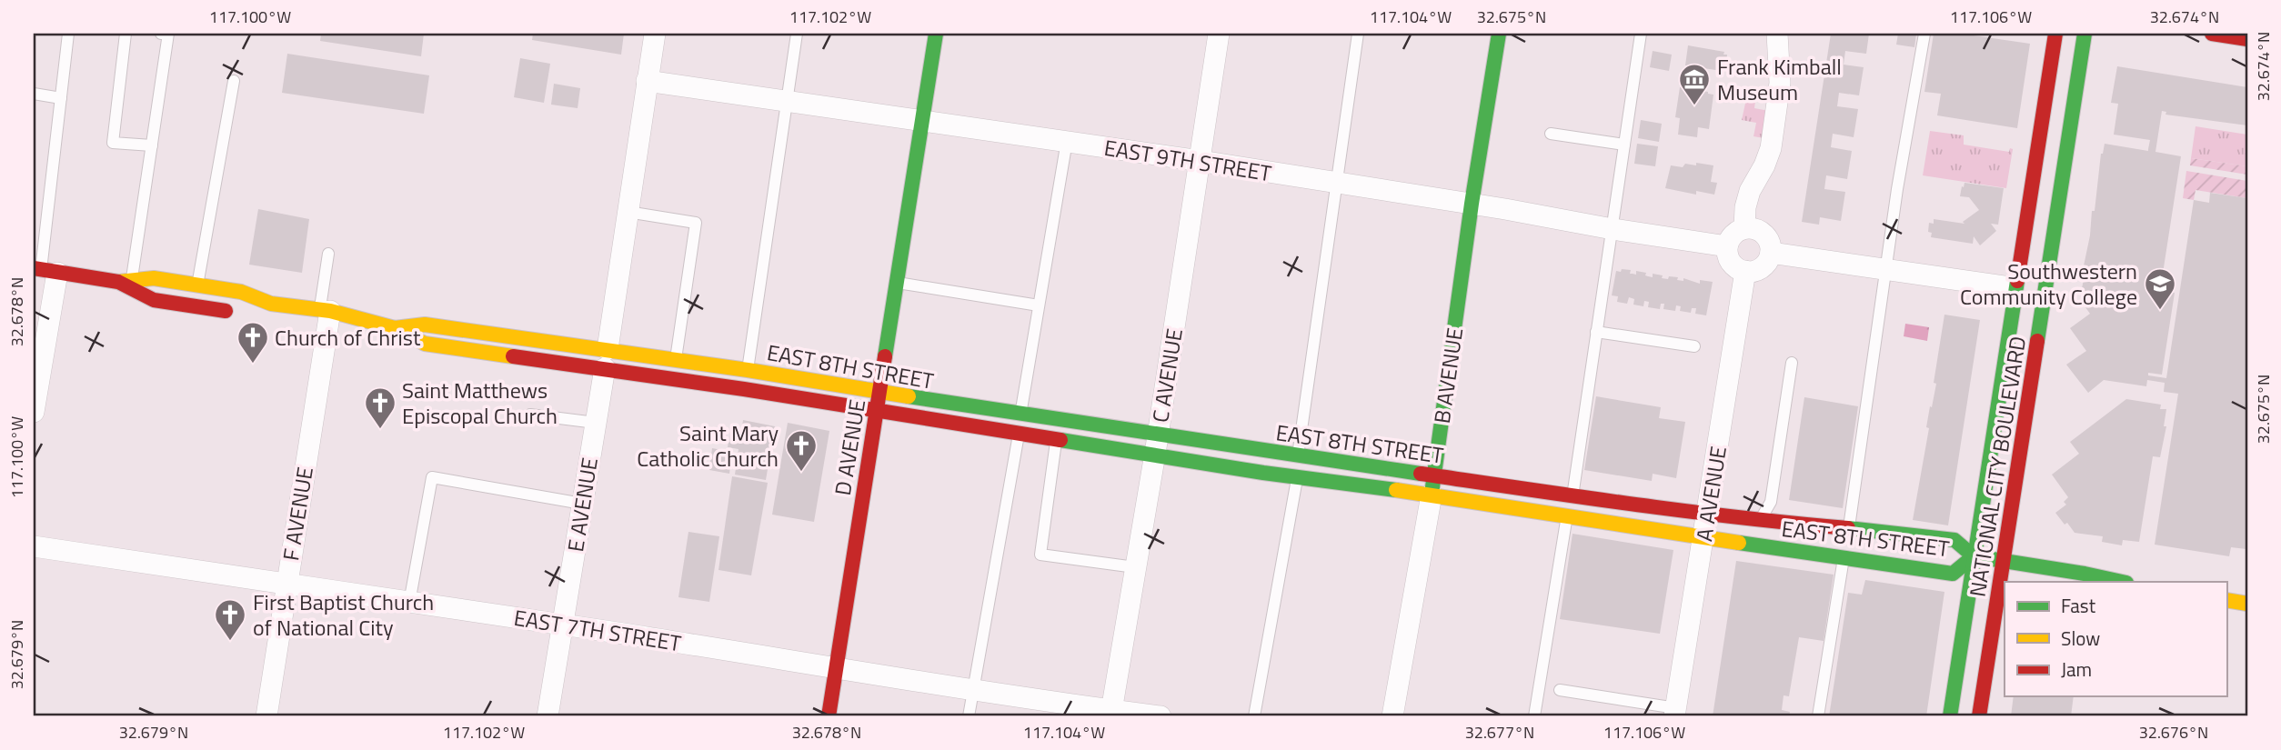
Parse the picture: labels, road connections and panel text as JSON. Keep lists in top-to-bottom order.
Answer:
{
  "streets": {
    "main road": [
      "EAST 8TH STREET",
      "B AVENUE",
      "D AVENUE",
      "NATIONAL CITY BOULEVARD"
    ],
    "street": [
      "EAST 9TH STREET",
      "C AVENUE",
      "A AVENUE",
      "E AVENUE",
      "F AVENUE",
      "EAST 7TH STREET"
    ]
  },
  "crossings": [
    ["EAST 9TH STREET", "C AVENUE"],
    ["EAST 9TH STREET", "B AVENUE"],
    ["EAST 9TH STREET", "D AVENUE"],
    ["EAST 9TH STREET", "A AVENUE"],
    ["EAST 9TH STREET", "E AVENUE"],
    ["EAST 8TH STREET", "C AVENUE"],
    ["EAST 8TH STREET", "B AVENUE"],
    ["EAST 8TH STREET", "D AVENUE"],
    ["EAST 8TH STREET", "NATIONAL CITY BOULEVARD"],
    ["EAST 8TH STREET", "A AVENUE"],
    ["EAST 8TH STREET", "E AVENUE"],
    ["EAST 8TH STREET", "F AVENUE"],
    ["C AVENUE", "EAST 7TH STREET"],
    ["D AVENUE", "EAST 7TH STREET"],
    ["E AVENUE", "EAST 7TH STREET"],
    ["F AVENUE", "EAST 7TH STREET"]
  ],
  "places": {
    "museum": ["Frank Kimball Museum"],
    "school or university": ["Southwestern Community College"],
    "church": [
      "Church of Christ",
      "Saint Matthews Episcopal Church",
      "Saint Mary Catholic Church",
      "First Baptist Church of National City"
    ]
  },
  "legend": ["Fast", "Slow", "Jam"],
  "coordinates": [
    "117.100°W",
    "117.102°W",
    "117.104°W",
    "32.675°N",
    "117.106°W",
    "32.674°N",
    "32.678°N",
    "32.679°N",
    "32.677°N",
    "32.676°N"
  ]
}
